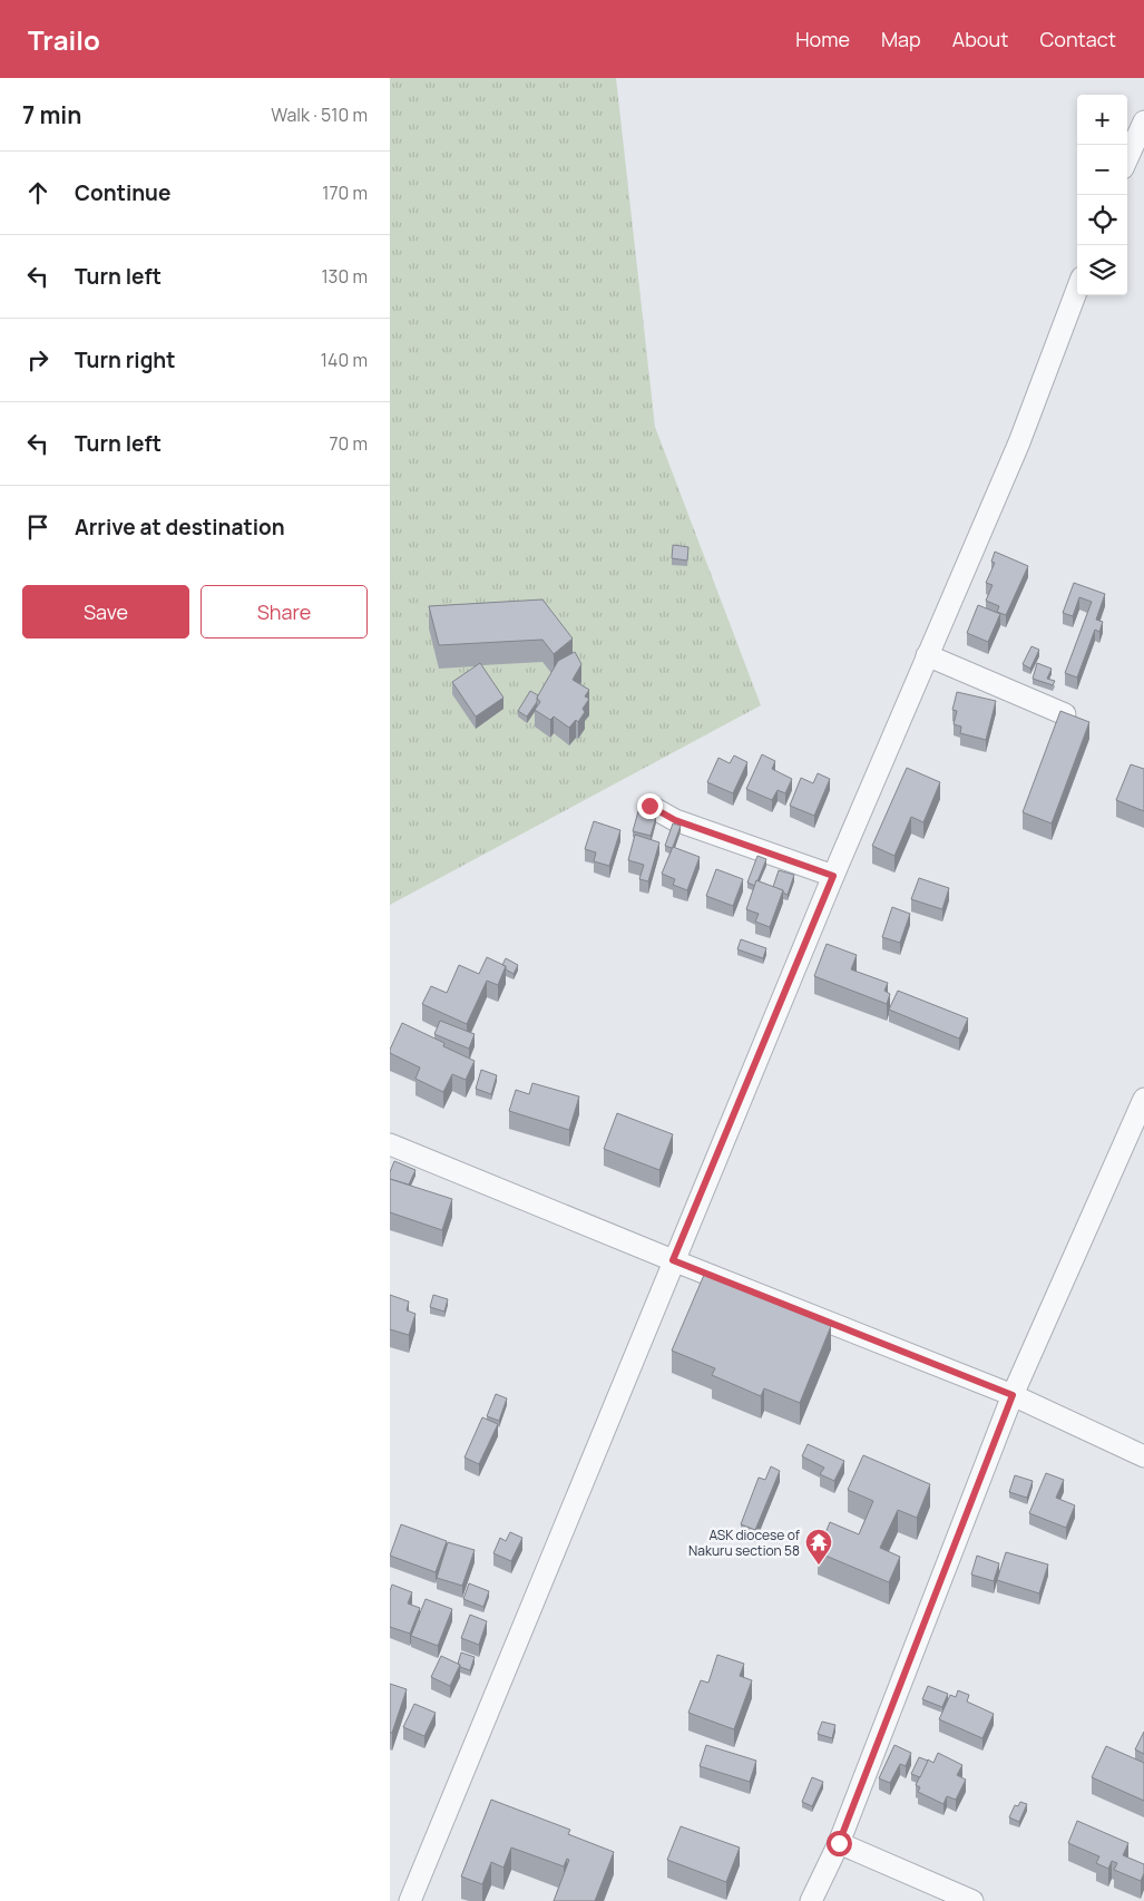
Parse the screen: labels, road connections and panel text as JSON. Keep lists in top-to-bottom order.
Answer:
{
  "places": {
    "temple": ["ASK diocese of Nakuru section 58"]
  },
  "page": {
    "header": "Trailo",
    "nav": [
      "Home",
      "Map",
      "About",
      "Contact"
    ],
    "heading": ["7 min", "Walk · 510 m"],
    "map_buttons": ["+", "−"],
    "list": [
      ["Continue", "170 m"],
      ["Turn left", "130 m"],
      ["Turn right", "140 m"],
      ["Turn left", "70 m"],
      "Arrive at destination"
    ],
    "buttons": ["Save", "Share"]
  }
}
